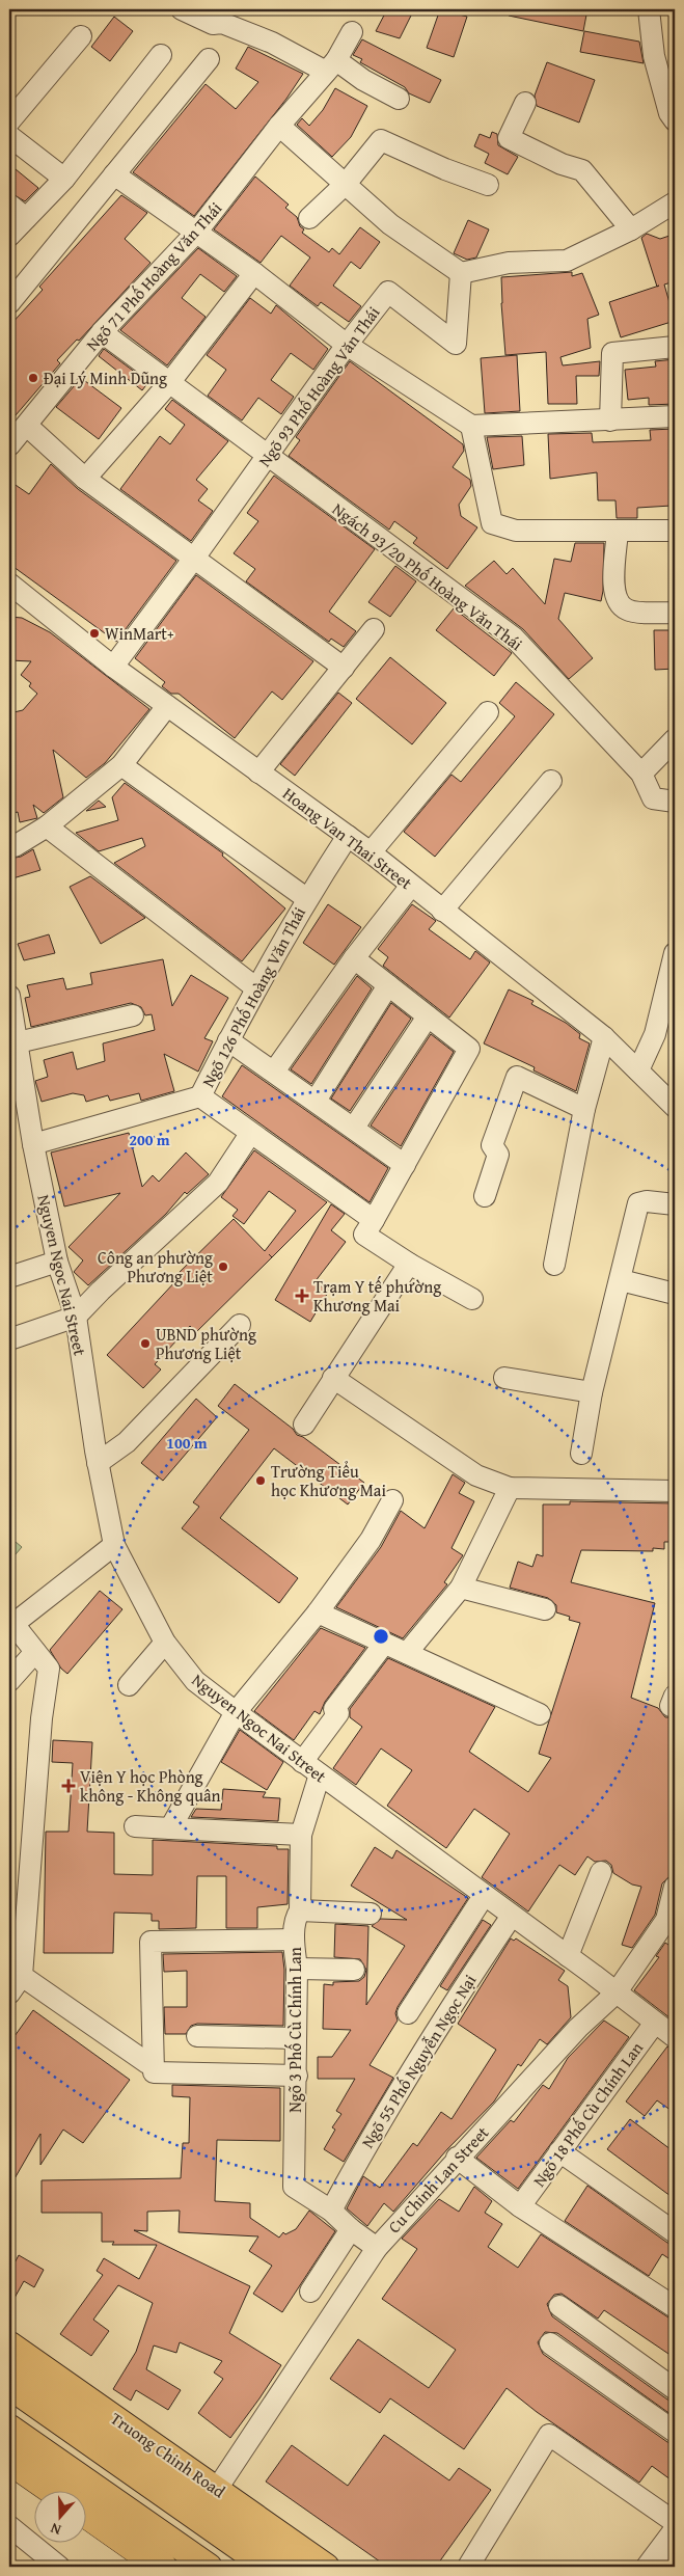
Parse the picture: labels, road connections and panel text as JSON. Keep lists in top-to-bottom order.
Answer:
{
  "streets": {
    "main road": ["Truong Chinh Road"],
    "street": [
      "Ngõ 71 Phố Hoàng Văn Thái",
      "Ngõ 93 Phố Hoàng Văn Thái",
      "Ngách 93/20 Phố Hoàng Văn Thái",
      "Hoang Van Thai Street",
      "Ngõ 126 Phố Hoàng Văn Thái",
      "Nguyen Ngoc Nai Street",
      "Ngõ 3 Phố Cù Chính Lan",
      "Ngõ 55 Phố Nguyễn Ngọc Nại",
      "Ngõ 18 Phố Cù Chính Lan",
      "Cu Chinh Lan Street"
    ]
  },
  "crossings": [
    ["Ngõ 71 Phố Hoàng Văn Thái", "Ngách 93/20 Phố Hoàng Văn Thái"],
    ["Ngõ 93 Phố Hoàng Văn Thái", "Ngách 93/20 Phố Hoàng Văn Thái"],
    ["Ngõ 93 Phố Hoàng Văn Thái", "Hoang Van Thai Street"],
    ["Hoang Van Thai Street", "Ngõ 126 Phố Hoàng Văn Thái"],
    ["Nguyen Ngoc Nai Street", "Ngõ 3 Phố Cù Chính Lan"],
    ["Nguyen Ngoc Nai Street", "Ngõ 55 Phố Nguyễn Ngọc Nại"],
    ["Nguyen Ngoc Nai Street", "Ngõ 18 Phố Cù Chính Lan"],
    ["Nguyen Ngoc Nai Street", "Cu Chinh Lan Street"],
    ["Ngõ 3 Phố Cù Chính Lan", "Ngõ 55 Phố Nguyễn Ngọc Nại"],
    ["Ngõ 3 Phố Cù Chính Lan", "Cu Chinh Lan Street"],
    ["Cu Chinh Lan Street", "Truong Chinh Road"]
  ],
  "places": {
    "other": [
      "Đại Lý Minh Dũng",
      "WinMart+",
      "Công an phường Phương Liệt",
      "UBND phường Phương Liệt",
      "Trường Tiểu học Khương Mai"
    ],
    "health": ["Trạm Y tế phường Khương Mai", "Viện Y học Phòng không - Không quân"]
  },
  "north": "bottom",
  "rings": ["200 m", "100 m"]
}
